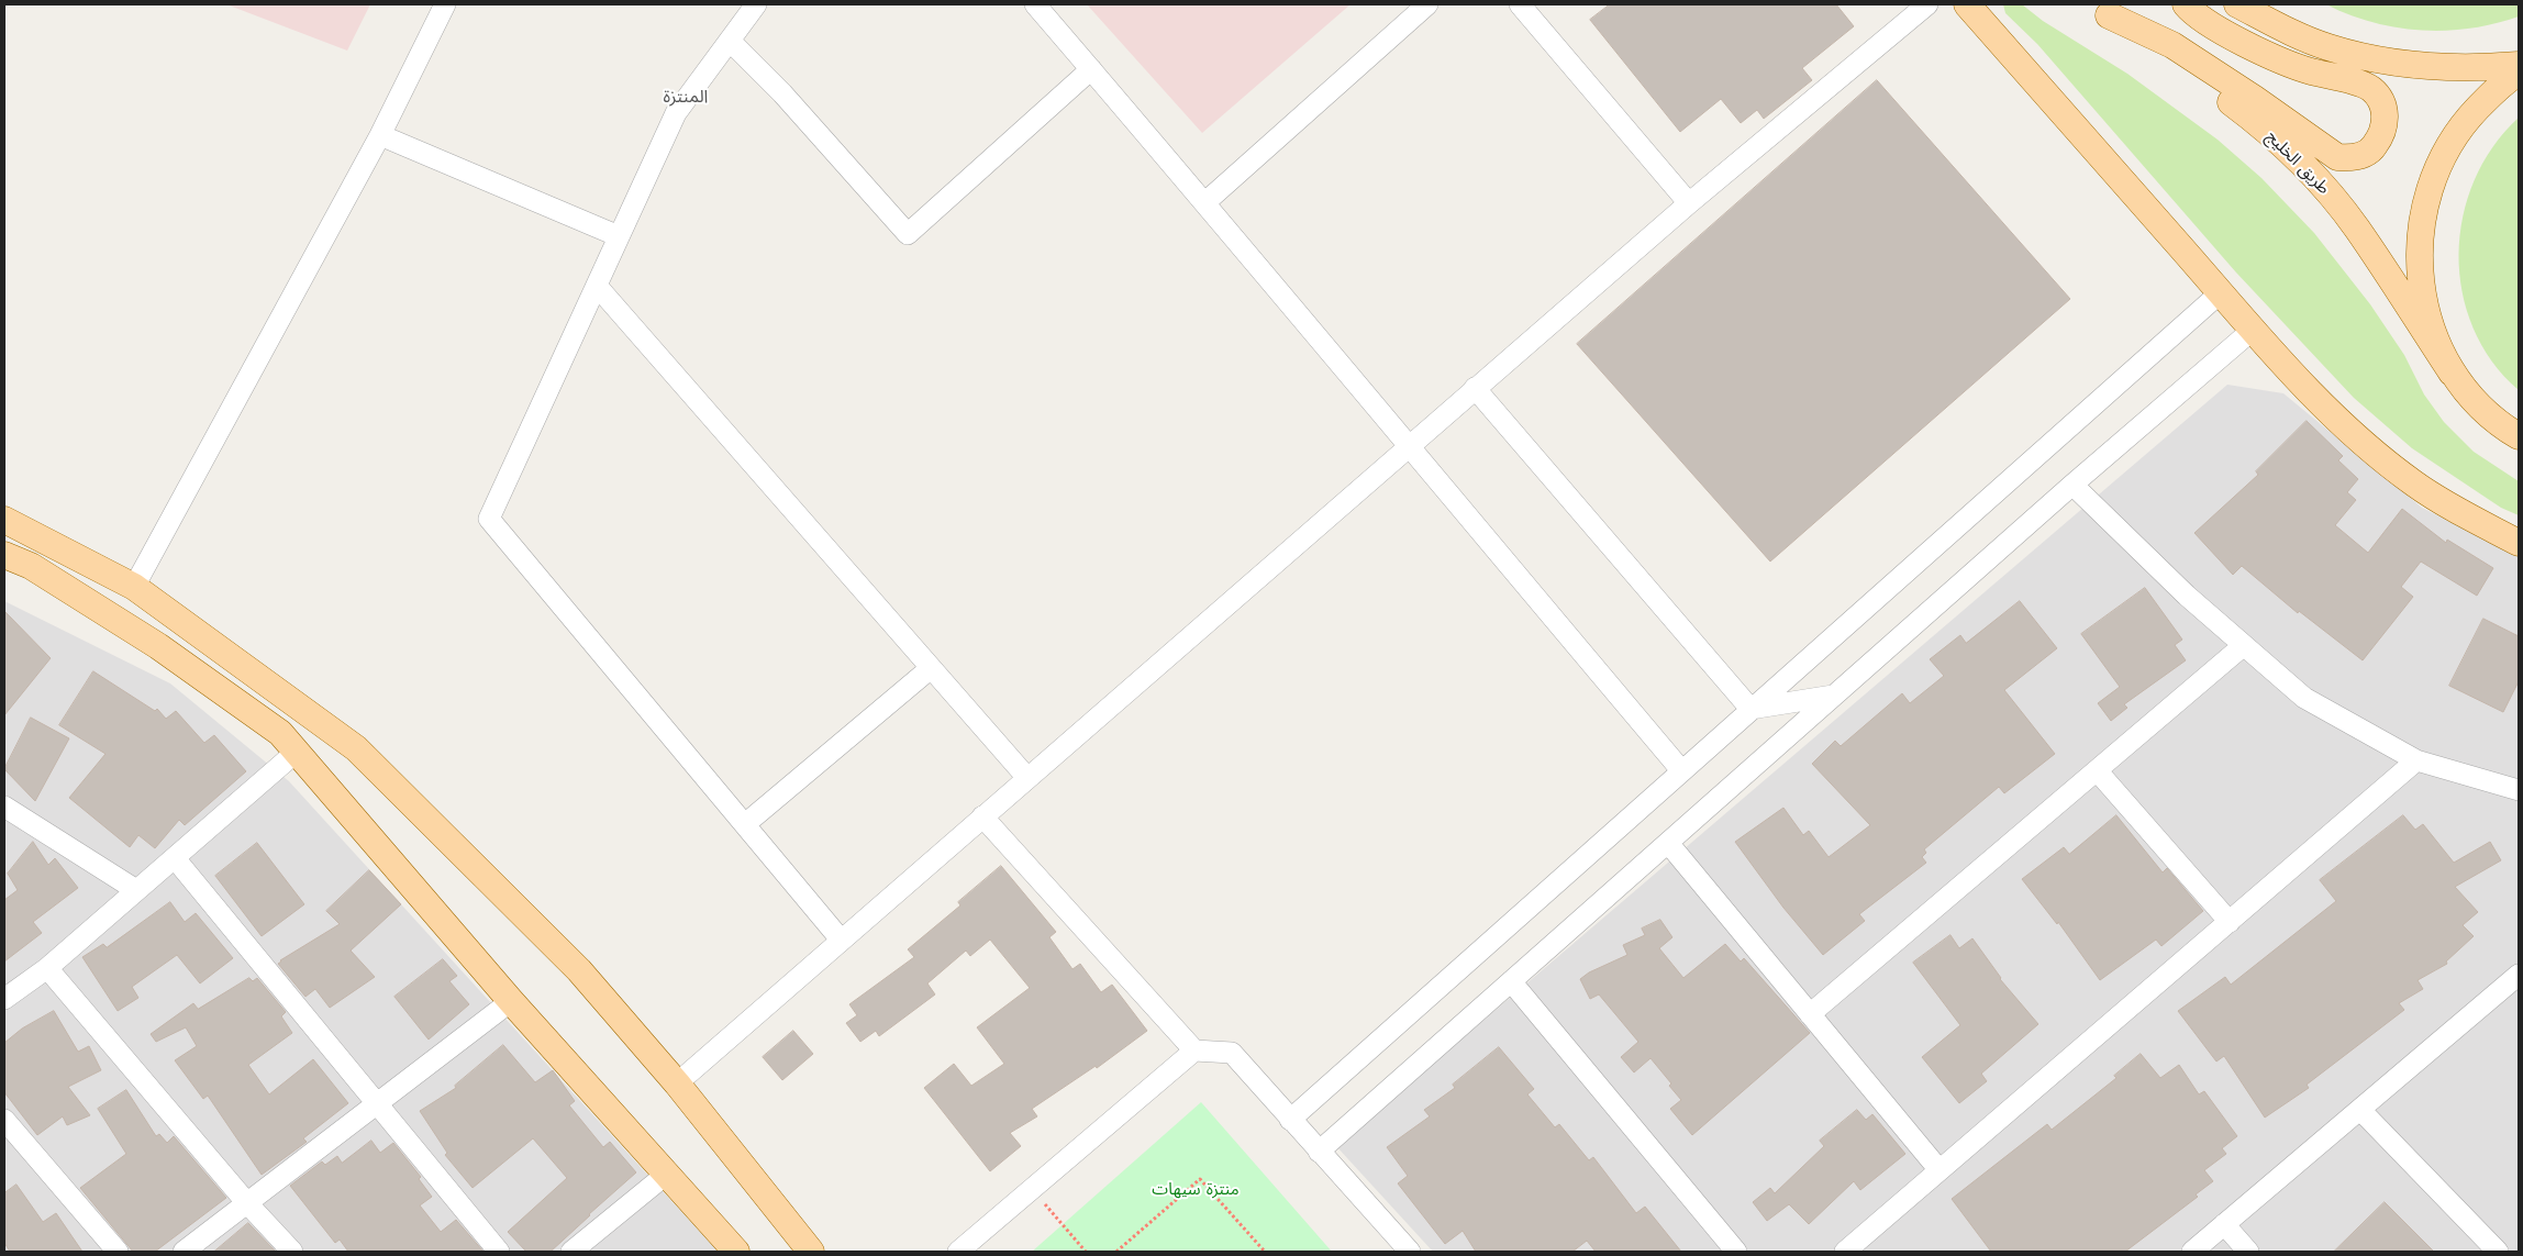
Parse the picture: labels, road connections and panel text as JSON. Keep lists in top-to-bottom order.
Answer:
{
  "streets": {
    "main road": ["طريق الخليج"]
  },
  "districts": ["المنتزة"],
  "parks": ["منتزة سيهات"]
}
